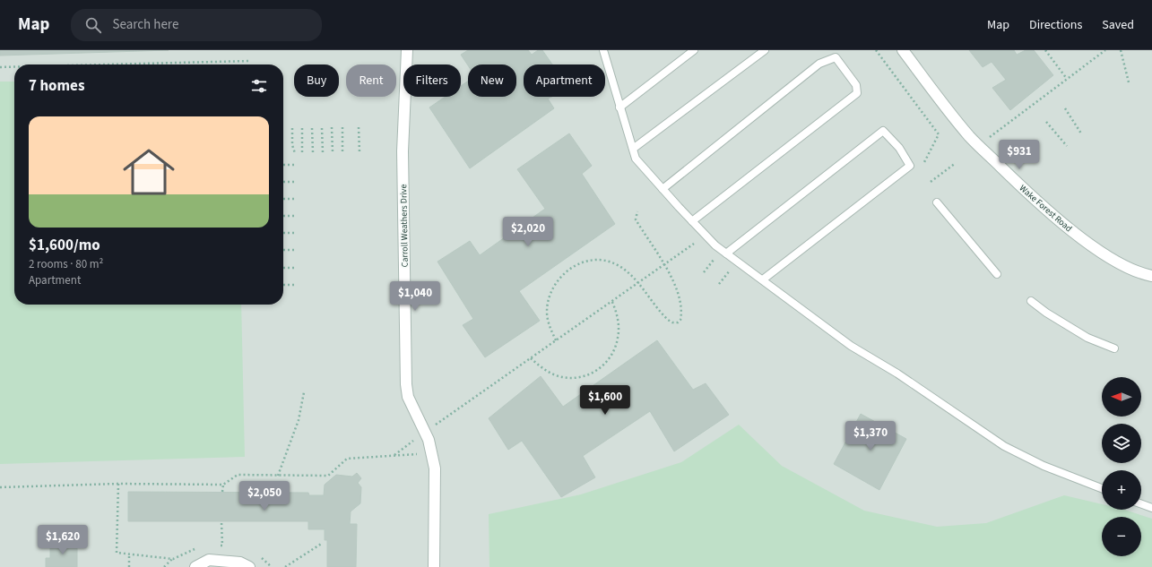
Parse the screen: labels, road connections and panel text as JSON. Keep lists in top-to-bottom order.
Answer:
{
  "streets": {
    "street": ["Wake Forest Road", "Carroll Weathers Drive"]
  },
  "north": "left",
  "page": {
    "header": "Map",
    "search": "Search here",
    "nav": ["Map", "Directions", "Saved"],
    "chip": [
      "Buy",
      "Rent",
      "Filters",
      "New",
      "Apartment"
    ],
    "heading": "7 homes",
    "list": [
      {
        "name": "$1,600/mo",
        "note": "2 rooms · 80 m² · Apartment"
      }
    ],
    "price": [
      "$931",
      "$2,020",
      "$1,040",
      "$1,600",
      "$1,370",
      "$2,050",
      "$1,620"
    ],
    "map_buttons": ["+", "−"]
  }
}
